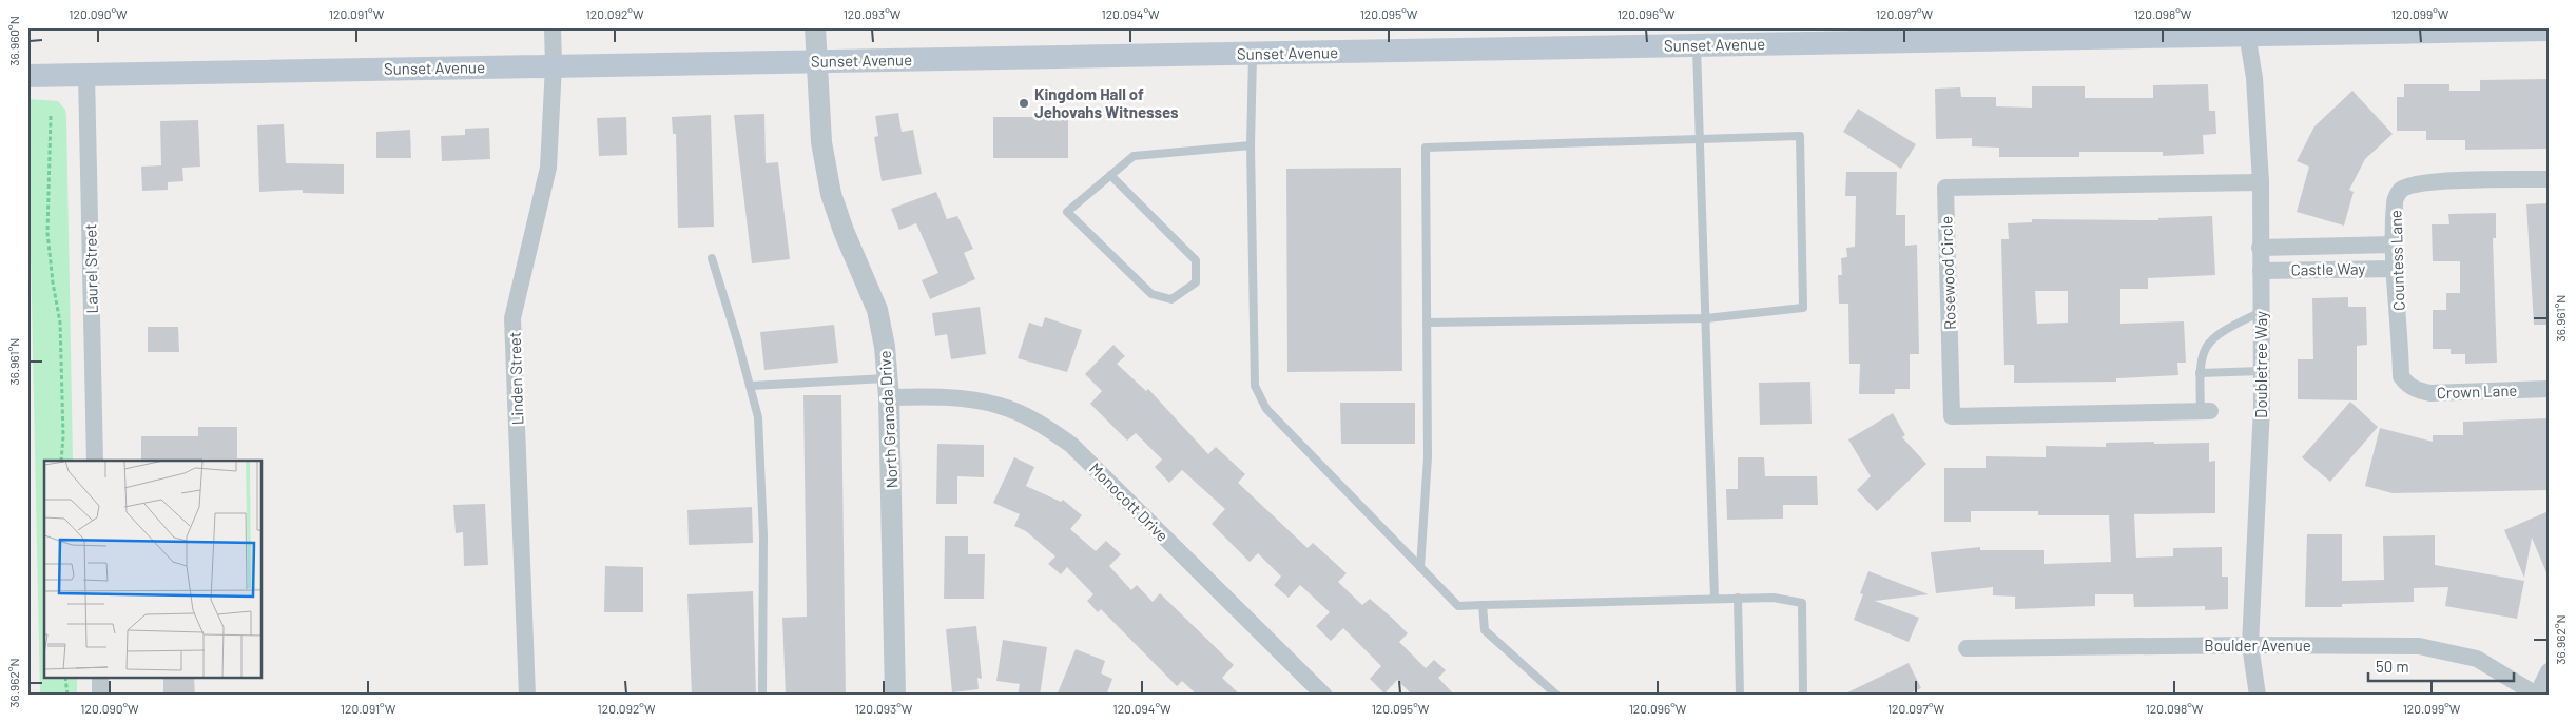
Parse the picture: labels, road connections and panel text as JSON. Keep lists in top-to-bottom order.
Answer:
{
  "streets": {
    "main road": ["Sunset Avenue"],
    "street": [
      "Countess Lane",
      "Laurel Street",
      "Castle Way",
      "Rosewood Circle",
      "Doubletree Way",
      "Linden Street",
      "Crown Lane",
      "North Granada Drive",
      "Monocott Drive",
      "Boulder Avenue"
    ]
  },
  "crossings": [
    ["Sunset Avenue", "Laurel Street"],
    ["Sunset Avenue", "Doubletree Way"],
    ["Sunset Avenue", "Linden Street"],
    ["Sunset Avenue", "North Granada Drive"],
    ["Countess Lane", "Castle Way"],
    ["Countess Lane", "Crown Lane"],
    ["Castle Way", "Doubletree Way"],
    ["Rosewood Circle", "Doubletree Way"],
    ["Doubletree Way", "Boulder Avenue"],
    ["North Granada Drive", "Monocott Drive"]
  ],
  "places": ["Kingdom Hall of Jehovahs Witnesses"],
  "scale_bar": "50 m",
  "coordinates": [
    "120.090°W",
    "120.091°W",
    "120.092°W",
    "120.093°W",
    "120.094°W",
    "120.095°W",
    "120.096°W",
    "120.097°W",
    "120.098°W",
    "120.099°W",
    "36.960°N",
    "36.961°N",
    "36.962°N"
  ]
}
